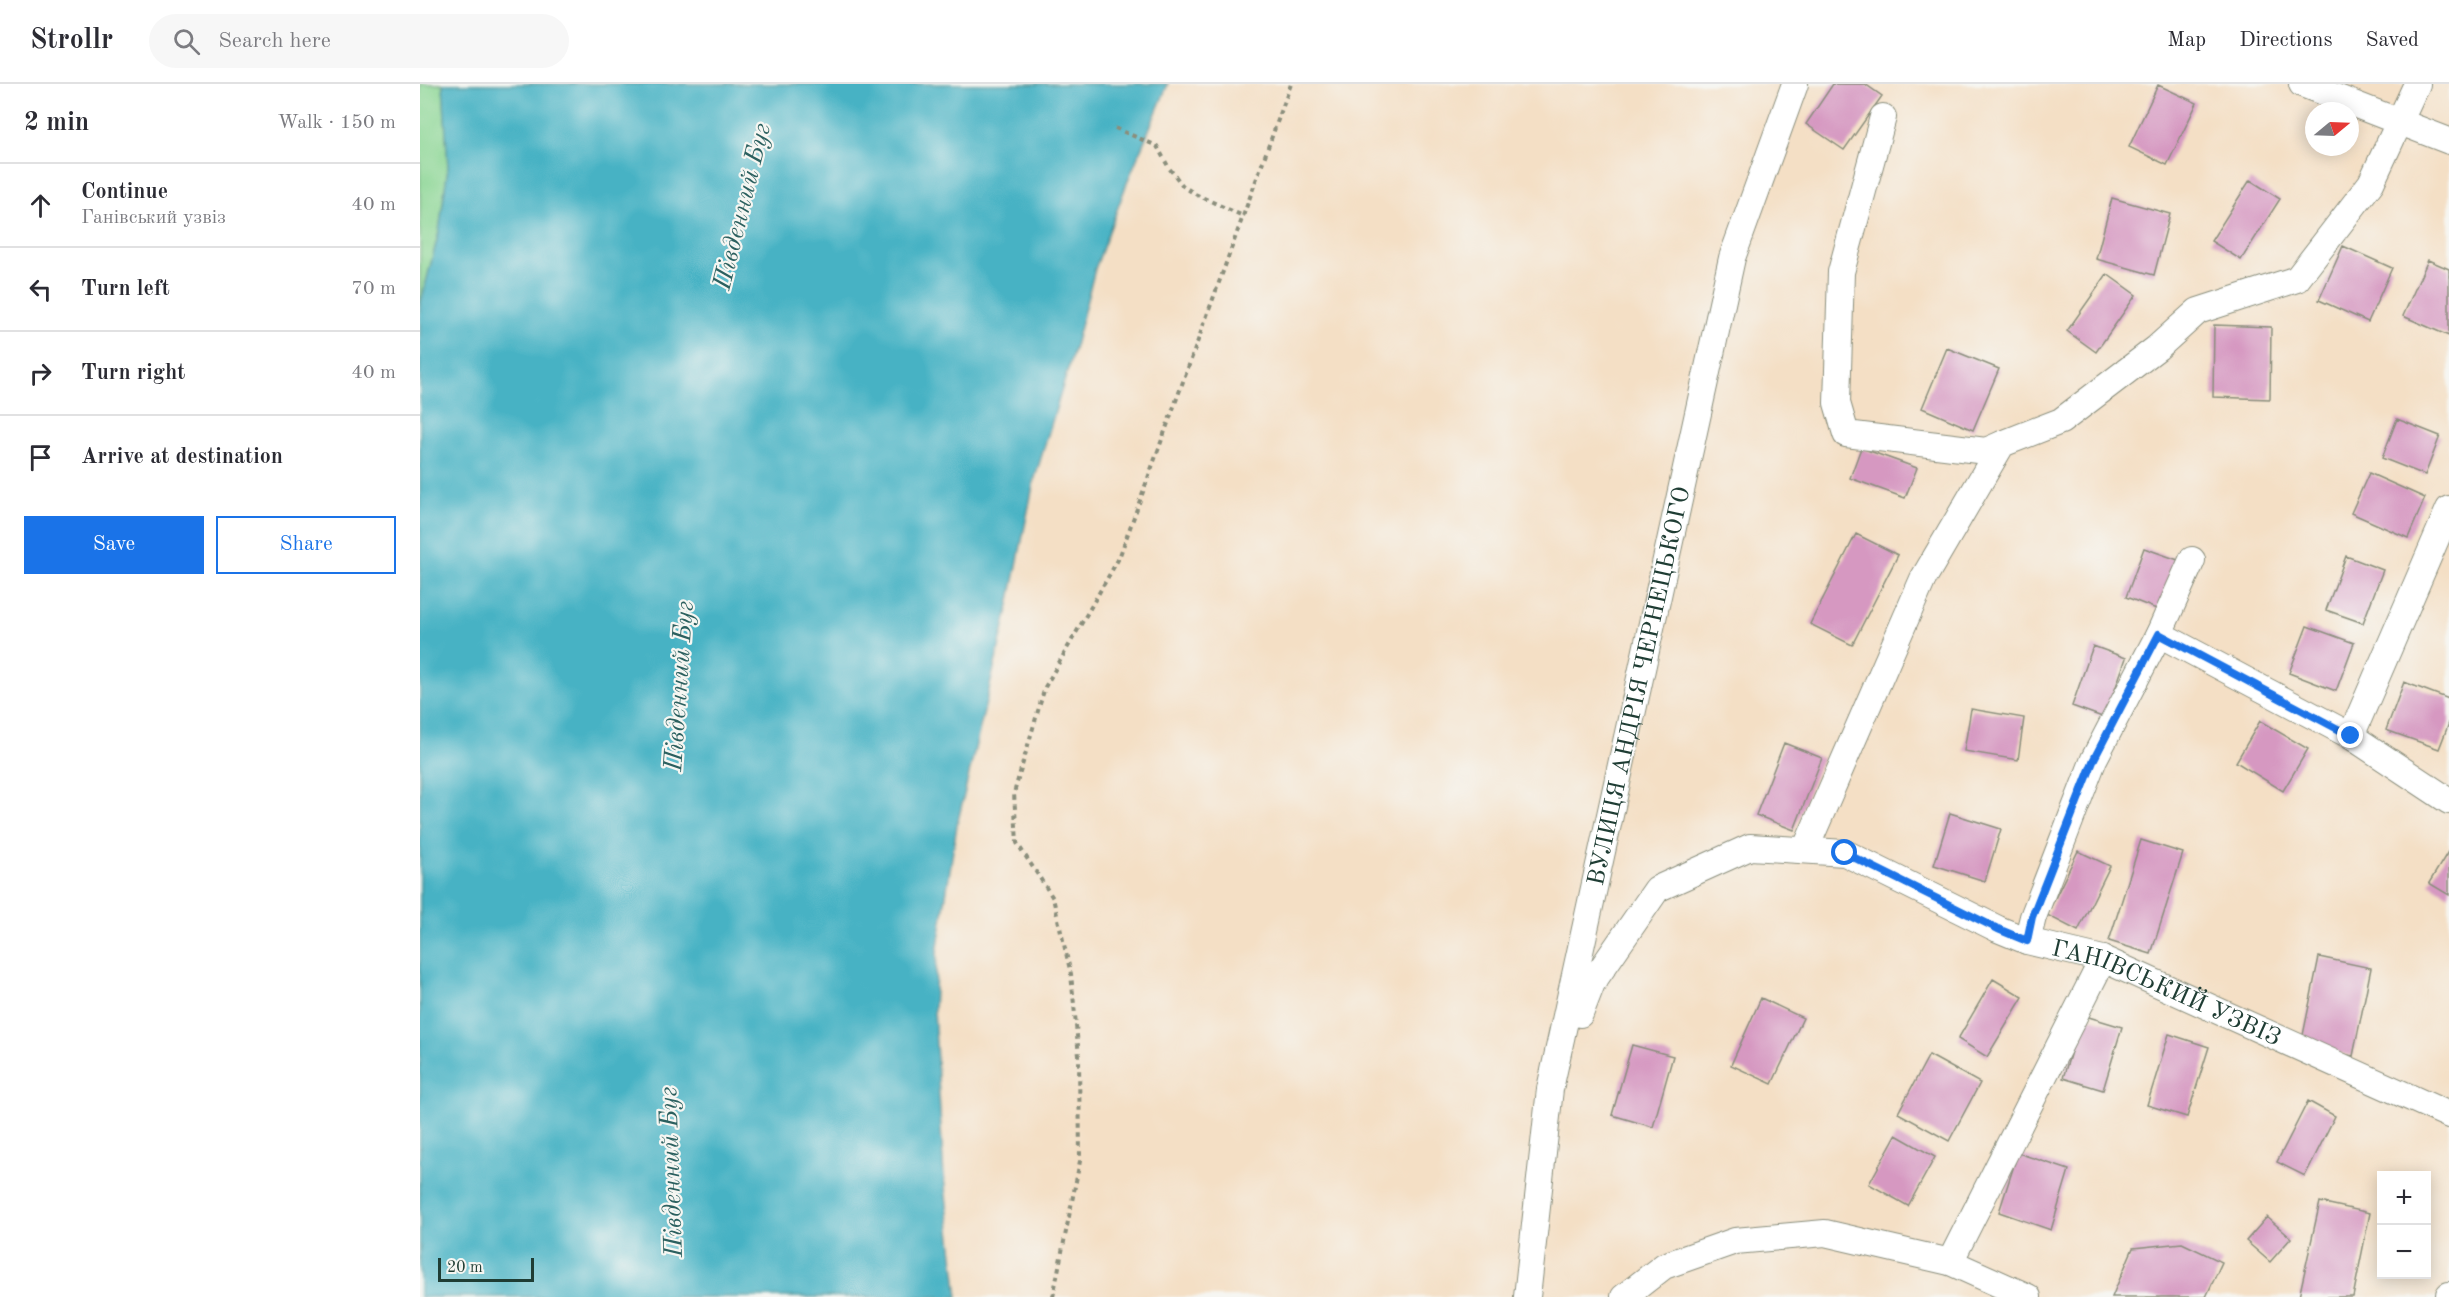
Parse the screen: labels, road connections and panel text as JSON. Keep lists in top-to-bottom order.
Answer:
{
  "streets": {
    "street": ["ВУЛИЦЯ АНДРІЯ ЧЕРНЕЦЬКОГО", "ГАНІВСЬКИЙ УЗВІЗ"]
  },
  "crossings": [
    ["ВУЛИЦЯ АНДРІЯ ЧЕРНЕЦЬКОГО", "ГАНІВСЬКИЙ УЗВІЗ"]
  ],
  "water": ["Південний Буг"],
  "scale_bar": "20 m",
  "north": "right",
  "page": {
    "header": "Strollr",
    "search": "Search here",
    "nav": ["Map", "Directions", "Saved"],
    "heading": ["2 min", "Walk · 150 m"],
    "list": [
      ["Continue", "Ганівський узвіз", "40 m"],
      ["Turn left", "70 m"],
      ["Turn right", "40 m"],
      "Arrive at destination"
    ],
    "buttons": ["Save", "Share"],
    "map_buttons": ["+", "−"],
    "scale": "20 m"
  }
}
